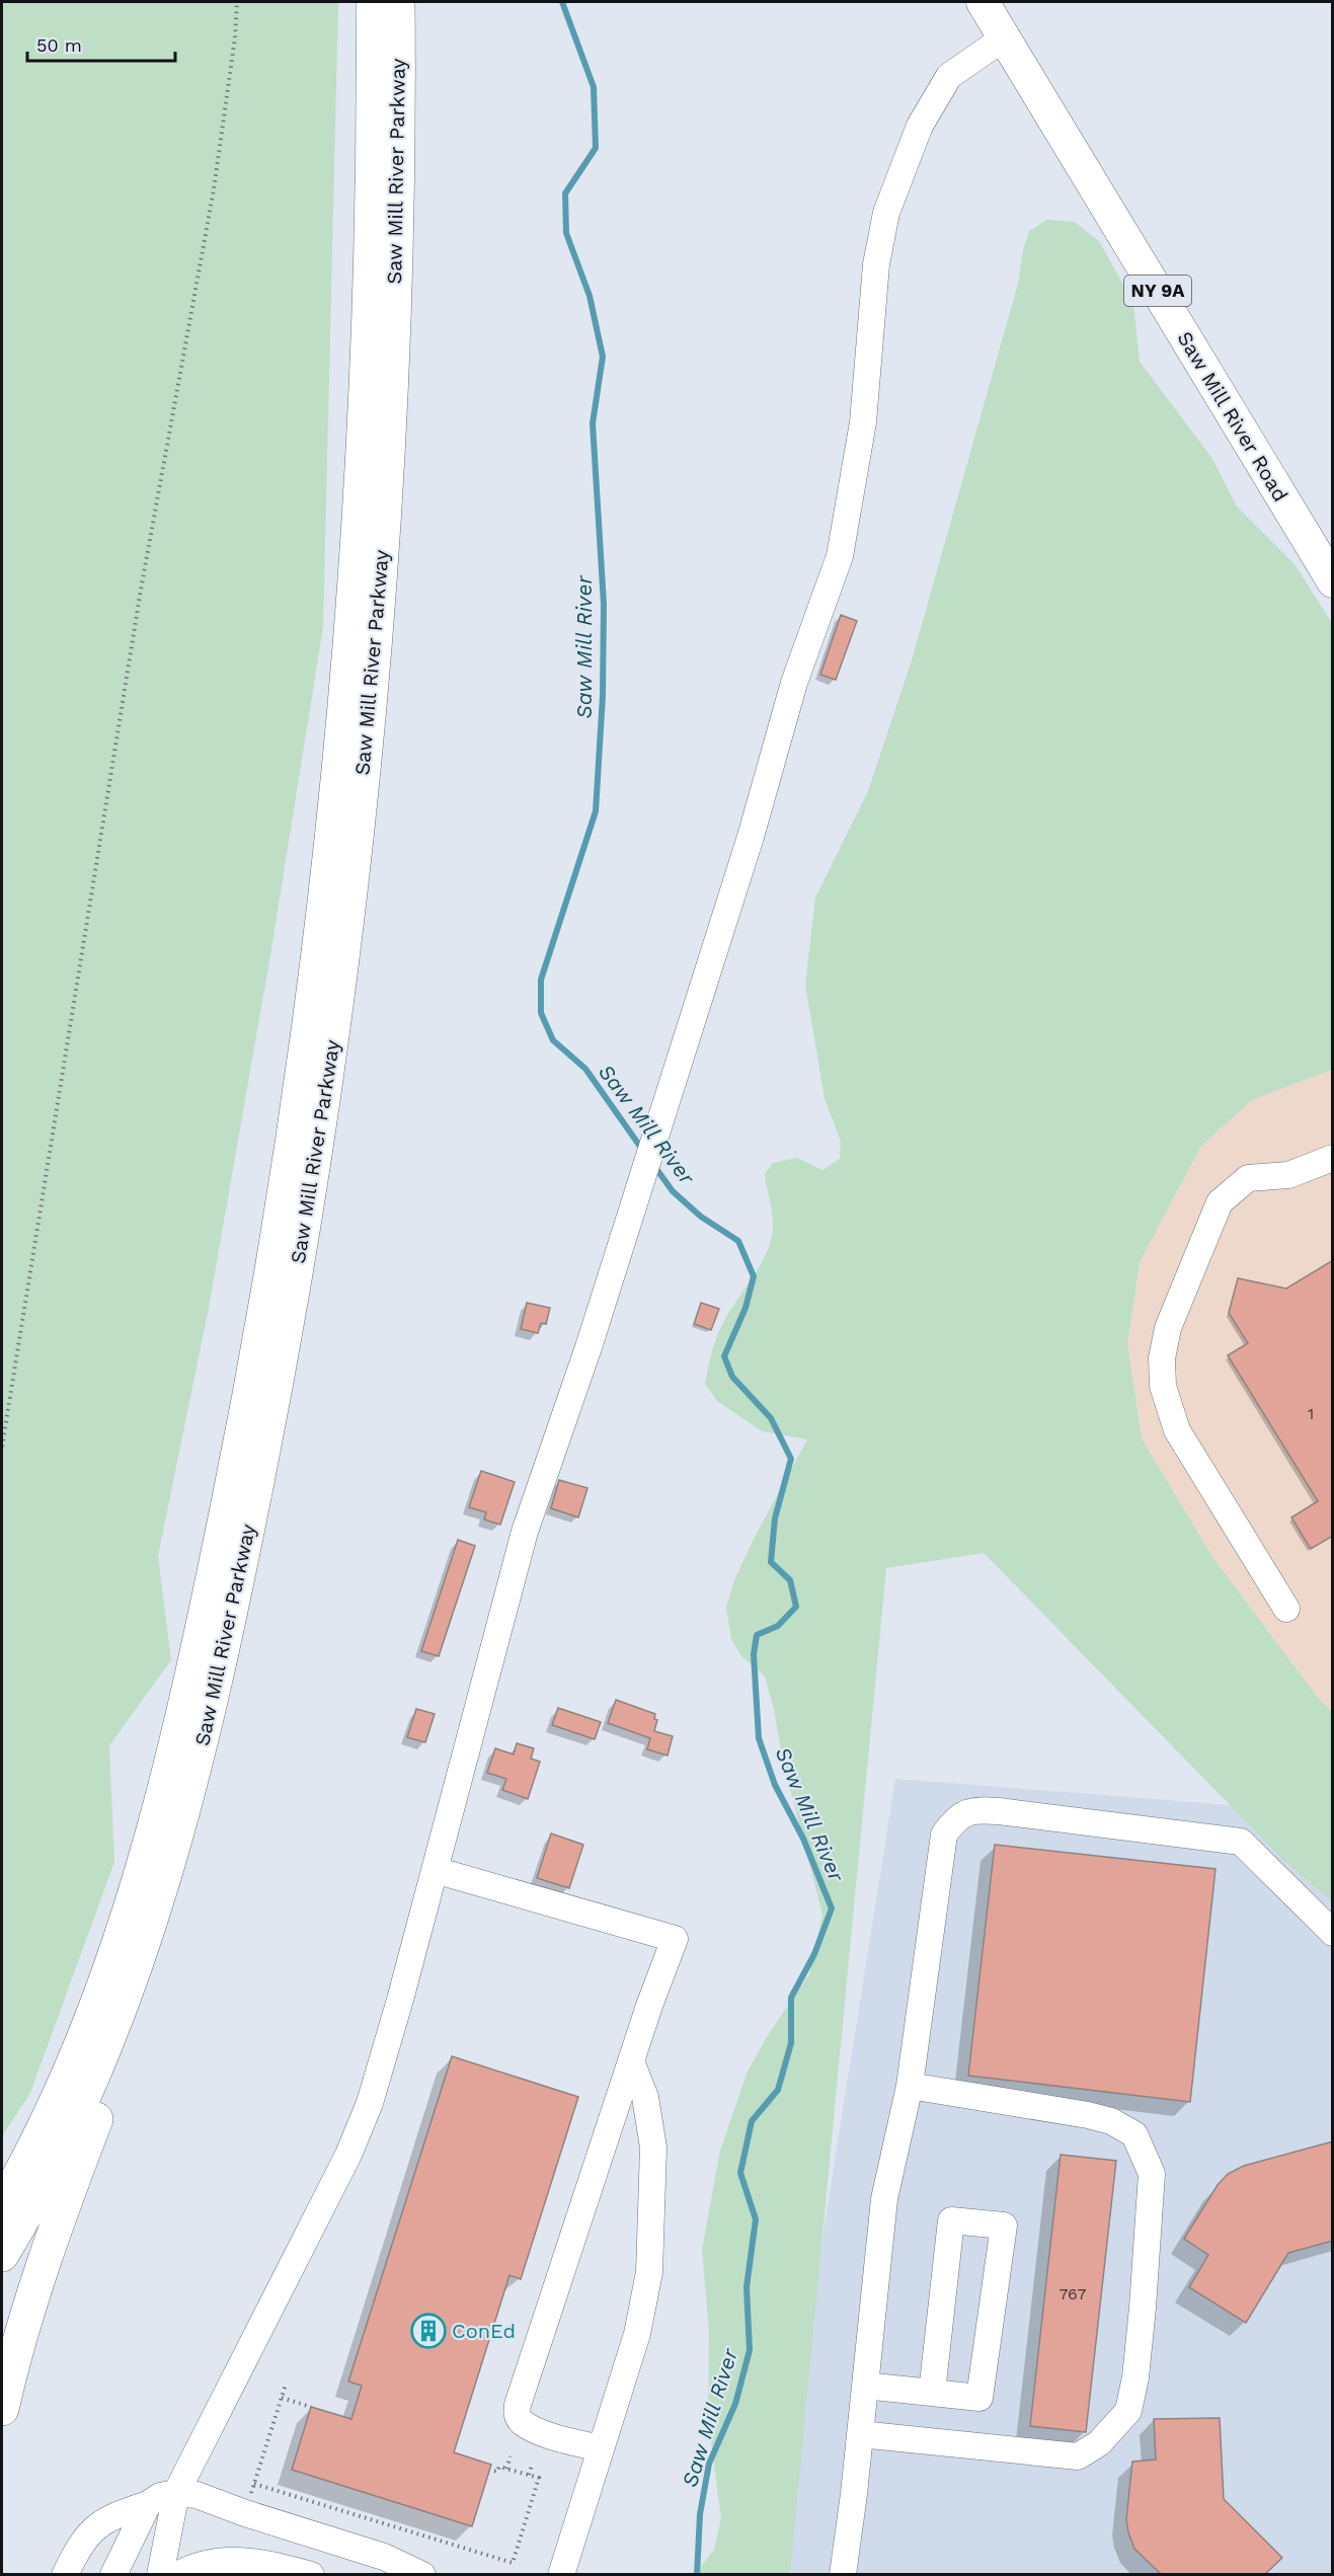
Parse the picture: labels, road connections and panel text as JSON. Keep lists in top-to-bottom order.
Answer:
{
  "streets": {
    "highway": ["Saw Mill River Parkway"],
    "main road": ["NY 9A", "Saw Mill River Road"]
  },
  "water": ["Saw Mill River"],
  "places": {
    "building": ["ConEd"]
  },
  "house_numbers": ["1", "767"],
  "scale_bar": "50 m"
}
